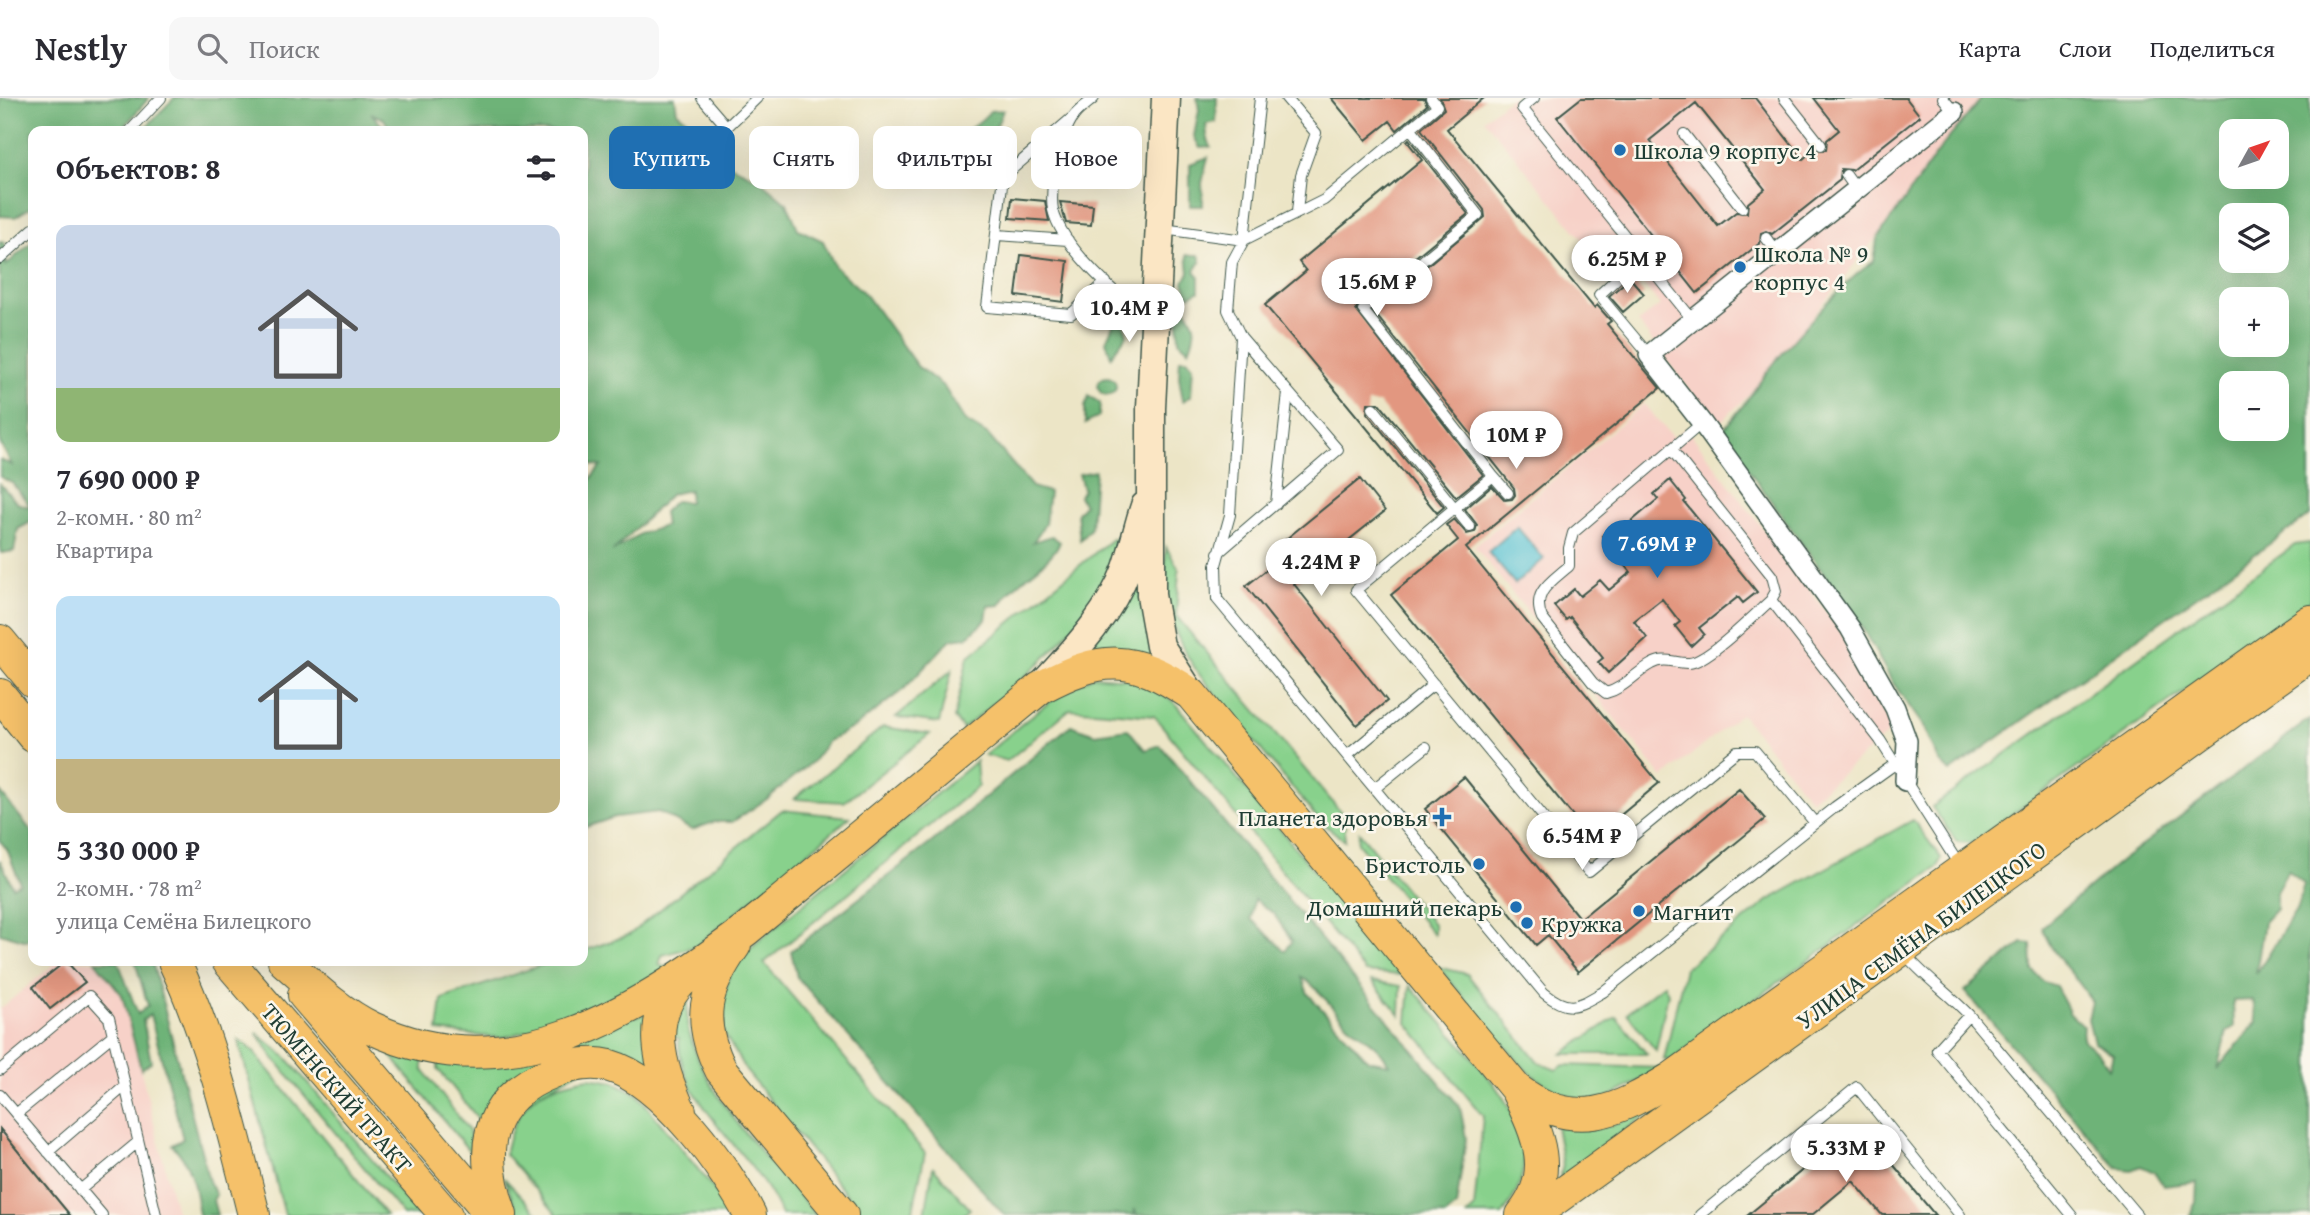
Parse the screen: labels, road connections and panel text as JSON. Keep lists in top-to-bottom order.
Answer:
{
  "streets": {
    "main road": ["УЛИЦА СЕМЁНА БИЛЕЦКОГО", "ТЮМЕНСКИЙ ТРАКТ"]
  },
  "places": {
    "other": [
      "Школа 9 корпус 4",
      "Школа № 9 корпус 4",
      "Бристоль",
      "Домашний пекарь",
      "Магнит",
      "Кружка"
    ],
    "health": ["Планета здоровья"]
  },
  "north": "top right",
  "page": {
    "header": "Nestly",
    "search": "Поиск",
    "nav": ["Карта", "Слои", "Поделиться"],
    "map_buttons": ["+", "−"],
    "chip": [
      "Купить",
      "Снять",
      "Фильтры",
      "Новое"
    ],
    "heading": "Объектов: 8",
    "list": [
      {
        "name": "7 690 000 ₽",
        "note": "2-комн. · 80 m² · Квартира"
      },
      {
        "name": "5 330 000 ₽",
        "note": "2-комн. · 78 m² · улица Семёна Билецкого"
      }
    ],
    "price": [
      "6.25M ₽",
      "15.6M ₽",
      "10.4M ₽",
      "10M ₽",
      "7.69M ₽",
      "4.24M ₽",
      "6.54M ₽",
      "5.33M ₽"
    ]
  }
}
